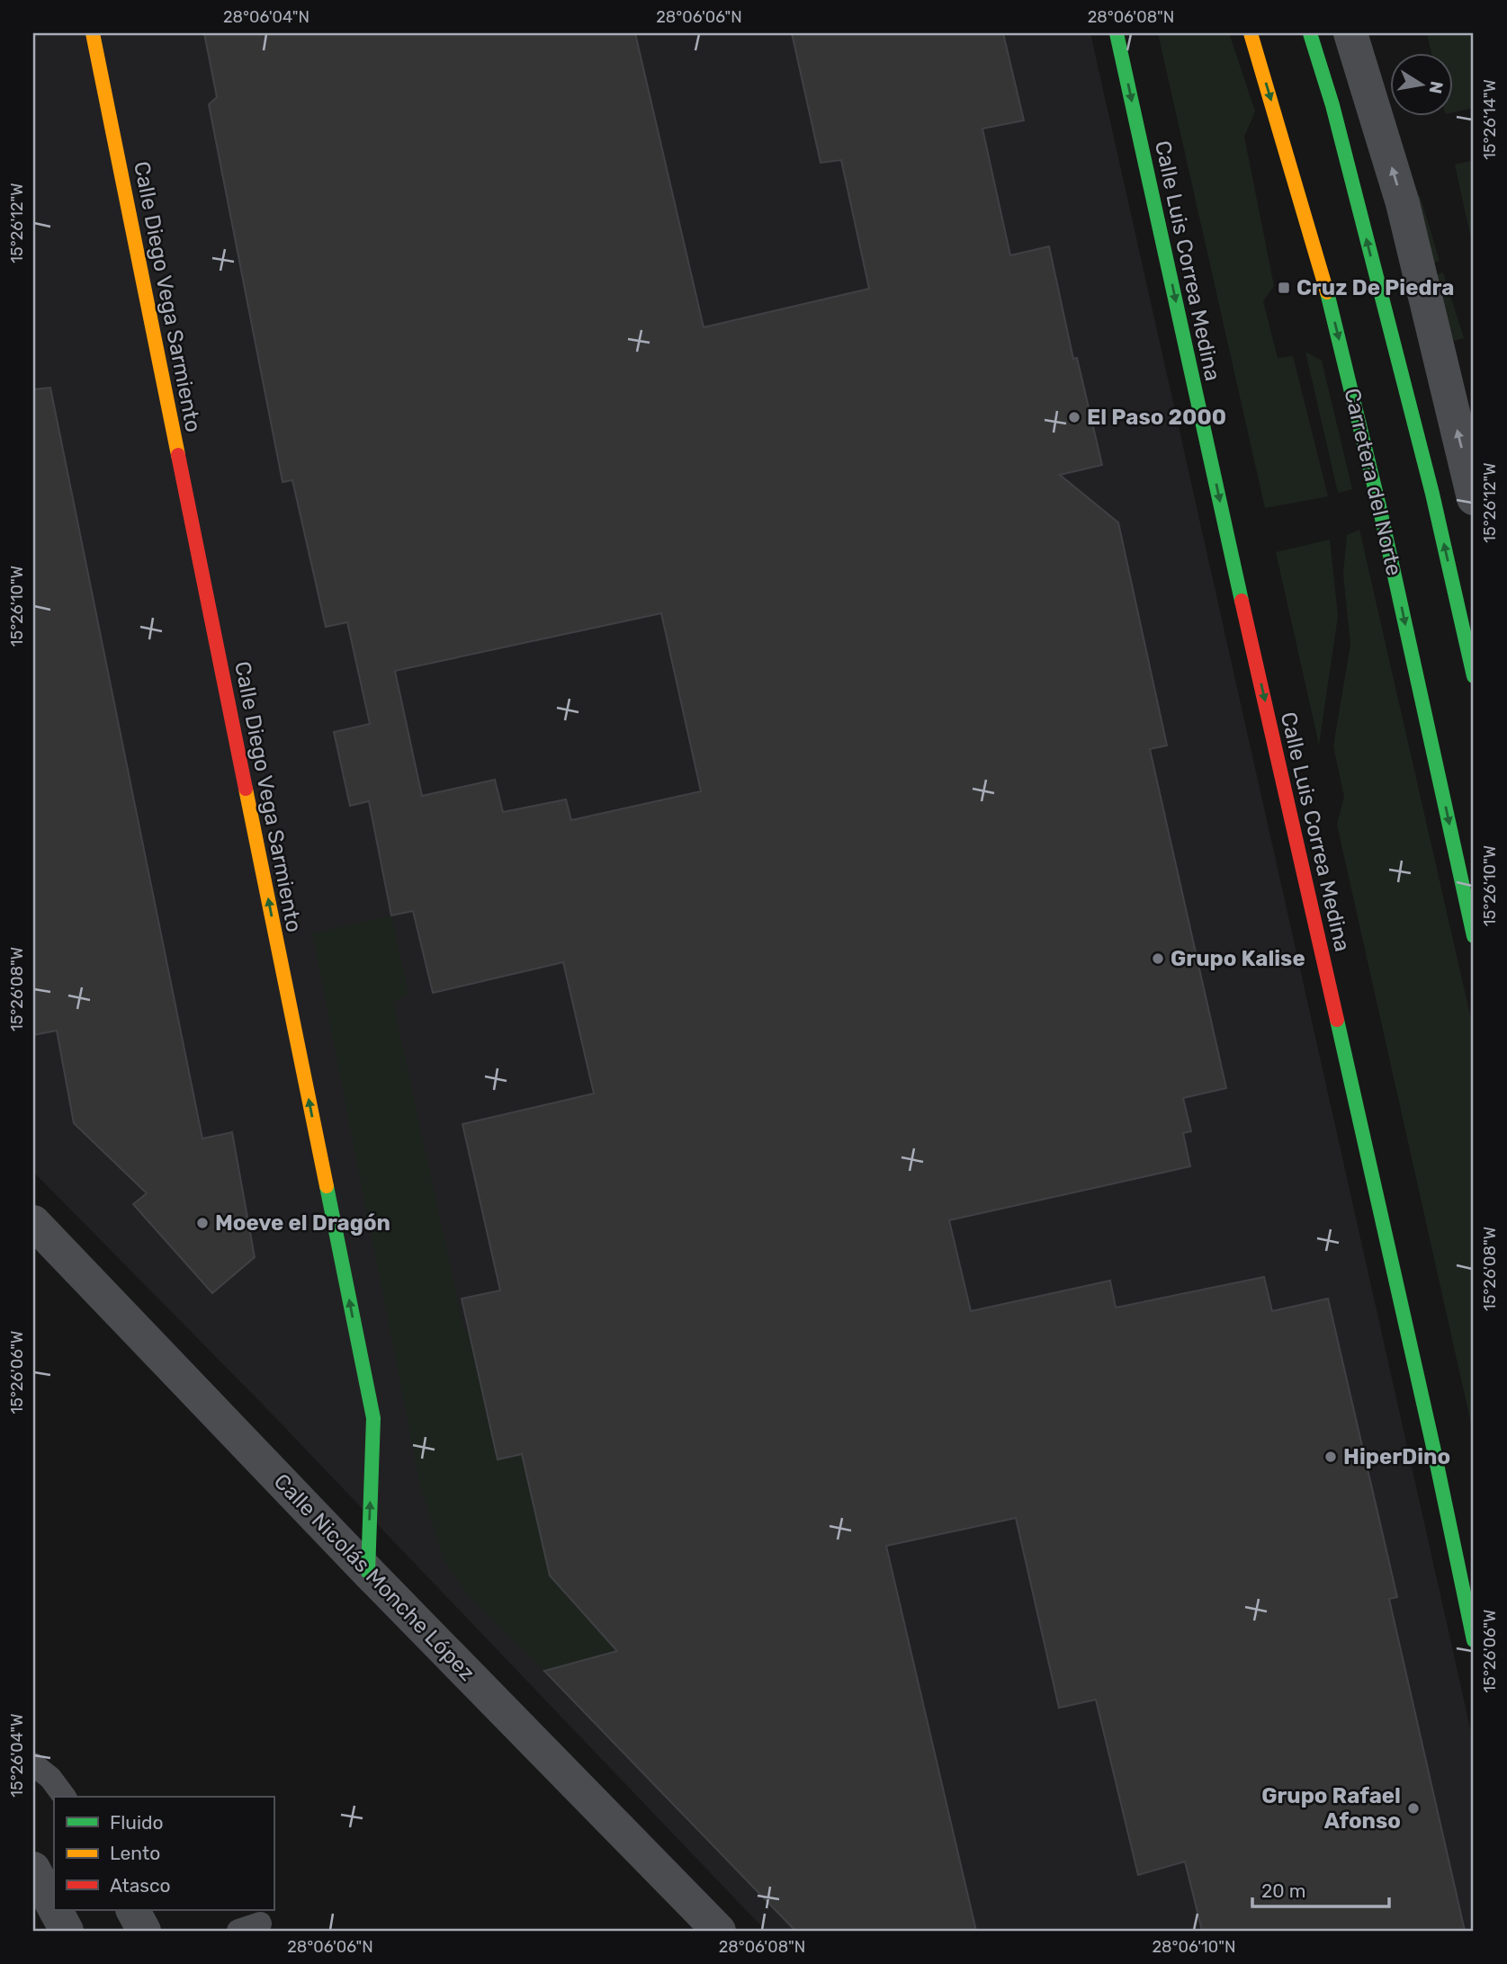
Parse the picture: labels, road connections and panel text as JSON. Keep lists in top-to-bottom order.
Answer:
{
  "streets": {
    "street": [
      "Calle Luis Correa Medina",
      "Calle Diego Vega Sarmiento",
      "Carretera del Norte",
      "Calle Nicolás Monche López"
    ]
  },
  "crossings": [
    ["Calle Diego Vega Sarmiento", "Calle Nicolás Monche López"]
  ],
  "one_way": ["Calle Luis Correa Medina", "Calle Diego Vega Sarmiento"],
  "places": {
    "transit": ["Cruz De Piedra"],
    "other": [
      "El Paso 2000",
      "Grupo Kalise",
      "Moeve el Dragón",
      "HiperDino",
      "Grupo Rafael Afonso"
    ]
  },
  "legend": ["Fluido", "Lento", "Atasco"],
  "scale_bar": "20 m",
  "north": "right",
  "coordinates": [
    "28°06'04\"N",
    "28°06'06\"N",
    "28°06'08\"N",
    "15°26'14\"W",
    "15°26'12\"W",
    "15°26'10\"W",
    "15°26'08\"W",
    "15°26'06\"W",
    "15°26'04\"W",
    "28°06'10\"N"
  ]
}
